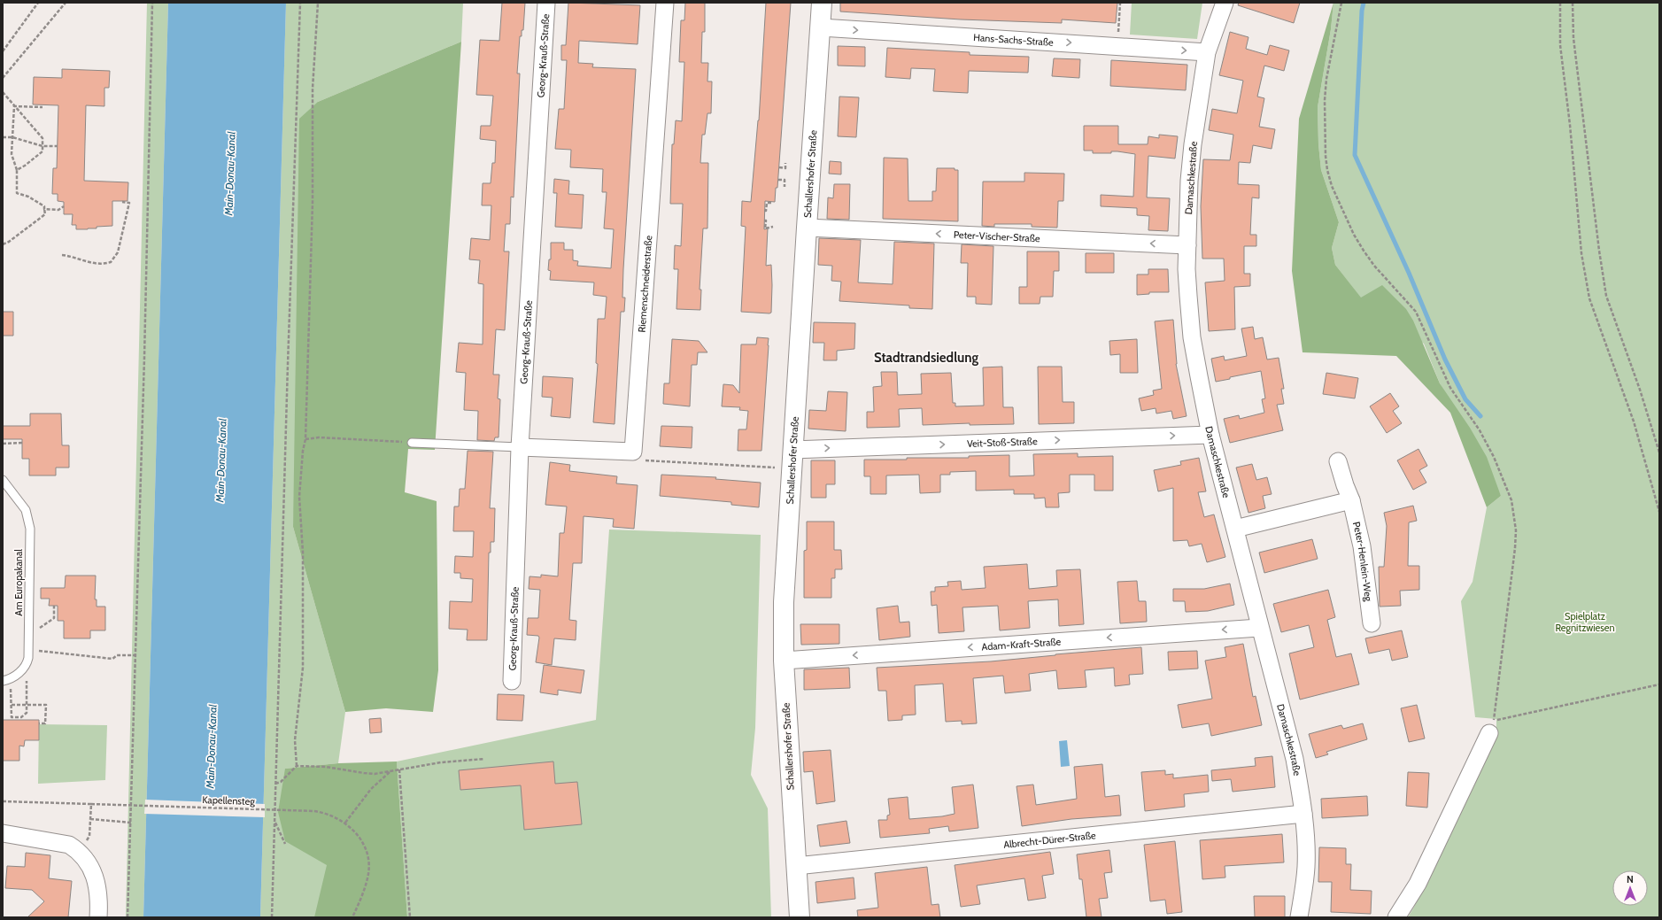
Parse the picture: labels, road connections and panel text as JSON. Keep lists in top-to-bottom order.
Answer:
{
  "streets": {
    "street": [
      "Hans-Sachs-Straße",
      "Georg-Krauß-Straße",
      "Schallershofer Straße",
      "Damaschkestraße",
      "Peter-Vischer-Straße",
      "Riemenschneiderstraße",
      "Veit-Stoß-Straße",
      "Peter-Henlein-Weg",
      "Adam-Kraft-Straße",
      "Albrecht-Dürer-Straße"
    ],
    "lane": ["Am Europakanal"],
    "path": ["Kapellensteg"]
  },
  "crossings": [
    ["Hans-Sachs-Straße", "Schallershofer Straße"],
    ["Hans-Sachs-Straße", "Damaschkestraße"],
    ["Georg-Krauß-Straße", "Riemenschneiderstraße"],
    ["Schallershofer Straße", "Peter-Vischer-Straße"],
    ["Schallershofer Straße", "Veit-Stoß-Straße"],
    ["Schallershofer Straße", "Adam-Kraft-Straße"],
    ["Schallershofer Straße", "Albrecht-Dürer-Straße"],
    ["Damaschkestraße", "Peter-Vischer-Straße"],
    ["Damaschkestraße", "Veit-Stoß-Straße"],
    ["Damaschkestraße", "Adam-Kraft-Straße"],
    ["Damaschkestraße", "Albrecht-Dürer-Straße"]
  ],
  "one_way": [
    "Hans-Sachs-Straße",
    "Peter-Vischer-Straße",
    "Veit-Stoß-Straße",
    "Adam-Kraft-Straße"
  ],
  "districts": ["Stadtrandsiedlung"],
  "water": ["Main-Donau-Kanal"],
  "parks": ["Spielplatz Regnitzwiesen"],
  "north": "top"
}
